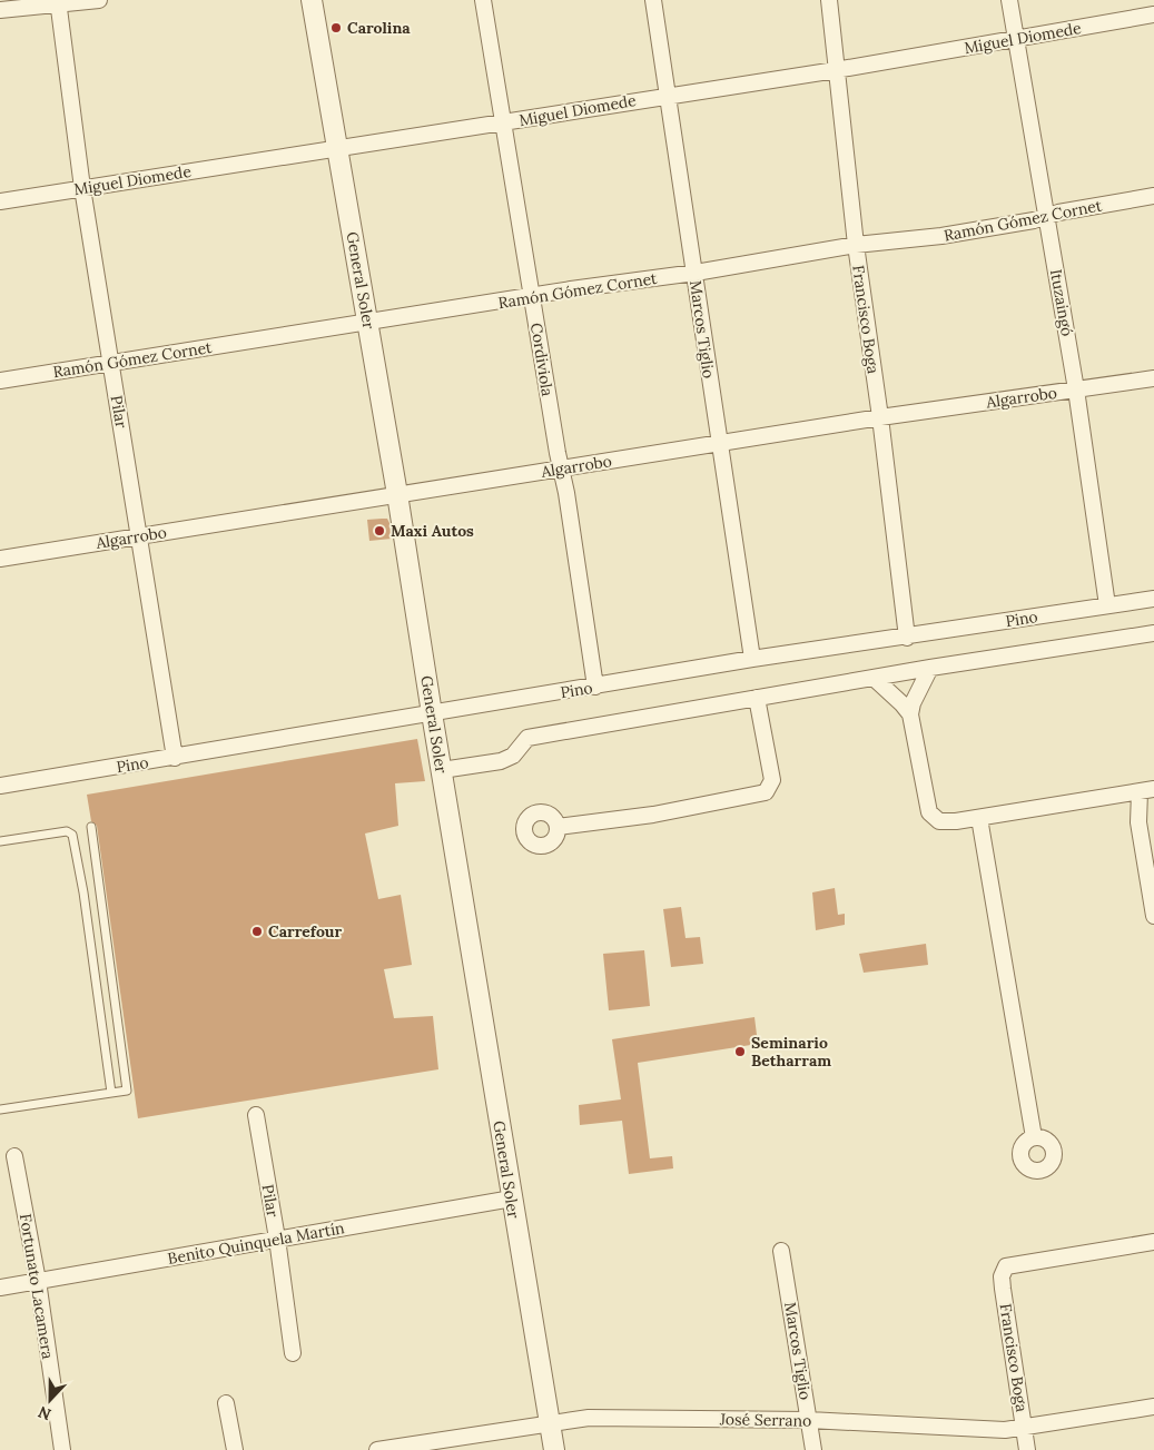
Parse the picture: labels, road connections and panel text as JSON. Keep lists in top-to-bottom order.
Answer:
{
  "streets": {
    "street": [
      "Miguel Diomede",
      "Ramón Gómez Cornet",
      "General Soler",
      "Ituzaingó",
      "Francisco Boga",
      "Marcos Tiglio",
      "Cordiviola",
      "Algarrobo",
      "Pilar",
      "Pino",
      "Benito Quinquela Martín",
      "Fortunato Lacamera",
      "José Serrano"
    ]
  },
  "crossings": [
    ["Miguel Diomede", "General Soler"],
    ["Miguel Diomede", "Ituzaingó"],
    ["Miguel Diomede", "Francisco Boga"],
    ["Miguel Diomede", "Marcos Tiglio"],
    ["Miguel Diomede", "Cordiviola"],
    ["Miguel Diomede", "Pilar"],
    ["Ramón Gómez Cornet", "General Soler"],
    ["Ramón Gómez Cornet", "Ituzaingó"],
    ["Ramón Gómez Cornet", "Francisco Boga"],
    ["Ramón Gómez Cornet", "Marcos Tiglio"],
    ["Ramón Gómez Cornet", "Cordiviola"],
    ["Ramón Gómez Cornet", "Pilar"],
    ["General Soler", "Algarrobo"],
    ["General Soler", "Pino"],
    ["General Soler", "Benito Quinquela Martín"],
    ["General Soler", "José Serrano"],
    ["Ituzaingó", "Algarrobo"],
    ["Ituzaingó", "Pino"],
    ["Francisco Boga", "Algarrobo"],
    ["Francisco Boga", "Pino"],
    ["Francisco Boga", "José Serrano"],
    ["Marcos Tiglio", "Algarrobo"],
    ["Marcos Tiglio", "Pino"],
    ["Marcos Tiglio", "José Serrano"],
    ["Cordiviola", "Algarrobo"],
    ["Cordiviola", "Pino"],
    ["Algarrobo", "Pilar"],
    ["Pilar", "Pino"],
    ["Pilar", "Benito Quinquela Martín"],
    ["Benito Quinquela Martín", "Fortunato Lacamera"]
  ],
  "places": [
    "Carolina",
    "Maxi Autos",
    "Carrefour",
    "Seminario Betharram"
  ],
  "north": "bottom"
}
